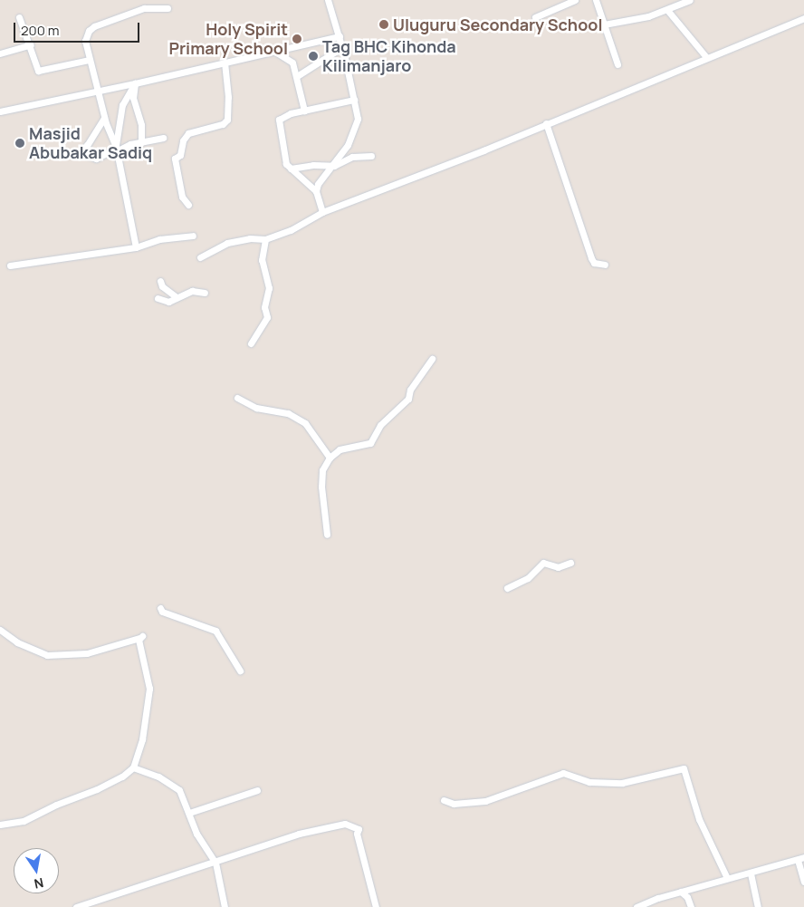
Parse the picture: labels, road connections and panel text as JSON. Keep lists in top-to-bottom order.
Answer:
{
  "places": [
    "Uluguru Secondary School",
    "Holy Spirit Primary School",
    "Tag BHC Kihonda Kilimanjaro",
    "Masjid Abubakar Sadiq"
  ],
  "scale_bar": "200 m",
  "north": "bottom"
}
